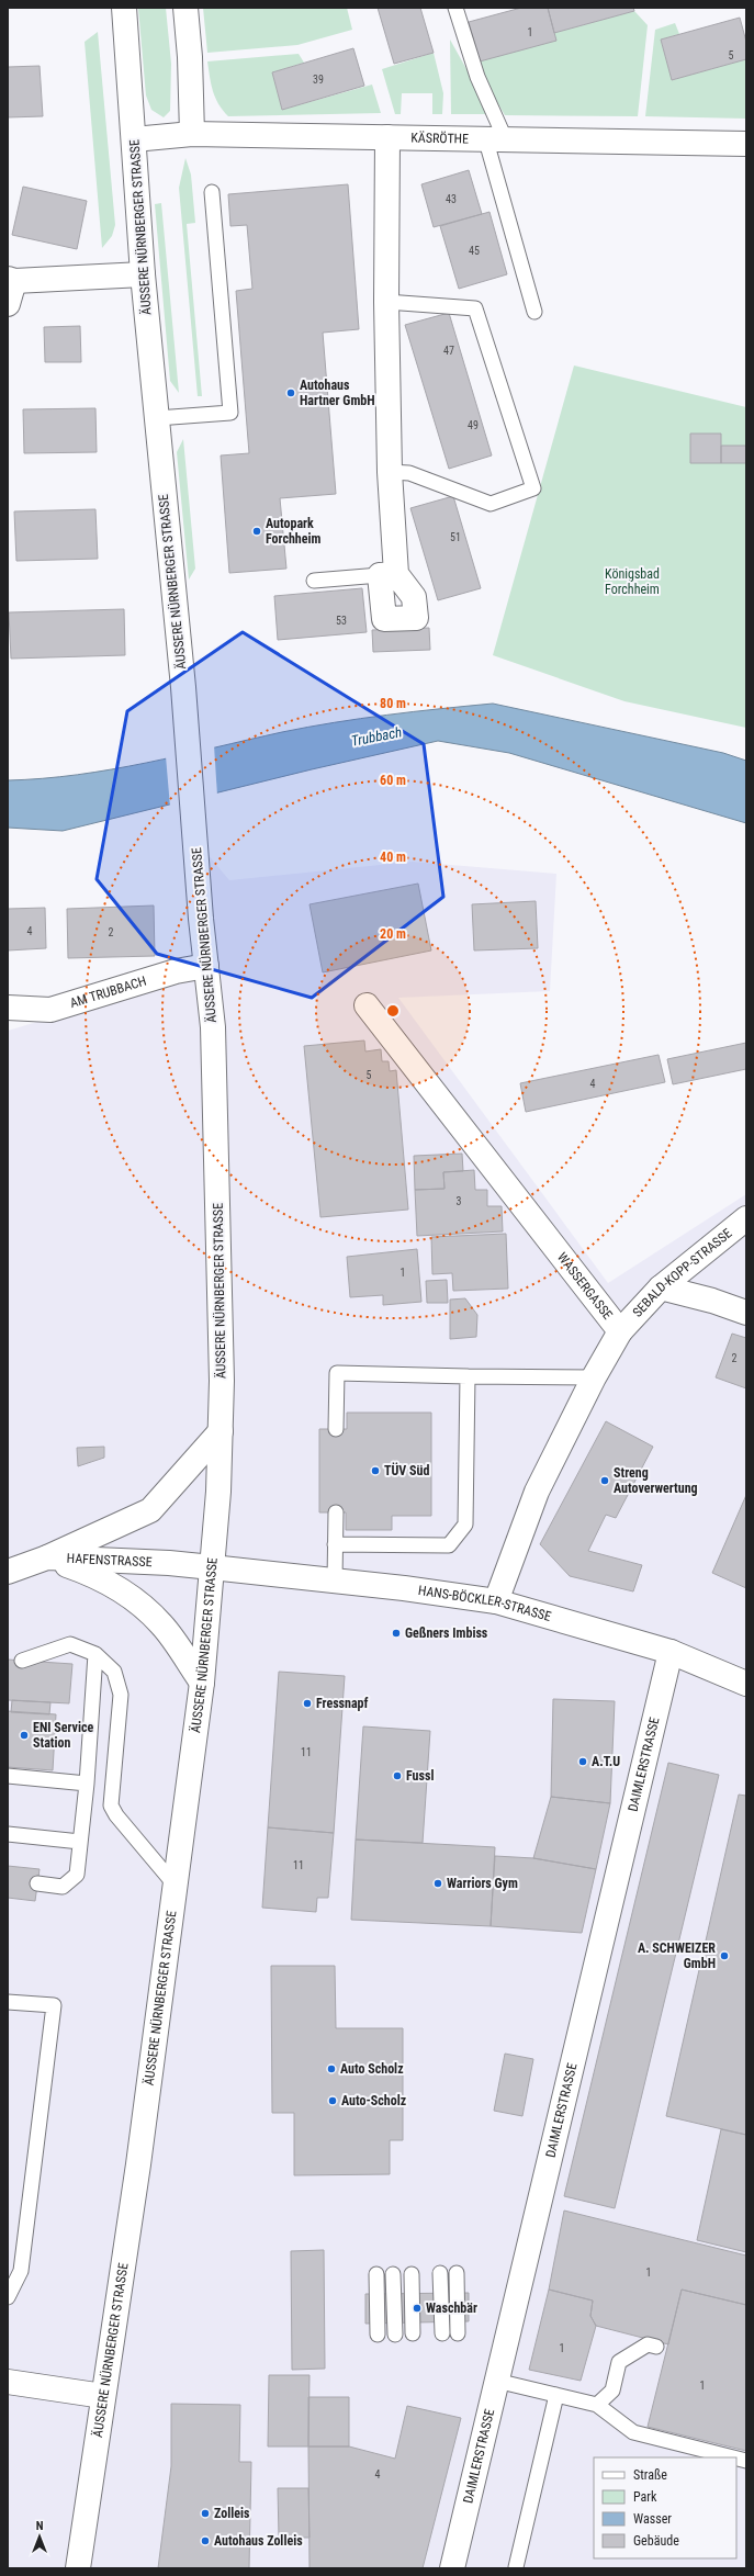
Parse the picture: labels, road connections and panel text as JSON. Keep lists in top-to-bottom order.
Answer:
{
  "streets": {
    "street": [
      "KÄSRÖTHE",
      "ÄUSSERE NÜRNBERGER STRASSE",
      "AM TRUBBACH",
      "SEBALD-KOPP-STRASSE",
      "WASSERGASSE",
      "HAFENSTRASSE",
      "HANS-BÖCKLER-STRASSE",
      "DAIMLERSTRASSE"
    ]
  },
  "crossings": [
    ["KÄSRÖTHE", "ÄUSSERE NÜRNBERGER STRASSE"],
    ["ÄUSSERE NÜRNBERGER STRASSE", "AM TRUBBACH"],
    ["ÄUSSERE NÜRNBERGER STRASSE", "HAFENSTRASSE"],
    ["ÄUSSERE NÜRNBERGER STRASSE", "HANS-BÖCKLER-STRASSE"],
    ["SEBALD-KOPP-STRASSE", "WASSERGASSE"],
    ["WASSERGASSE", "HANS-BÖCKLER-STRASSE"],
    ["HAFENSTRASSE", "HANS-BÖCKLER-STRASSE"],
    ["HANS-BÖCKLER-STRASSE", "DAIMLERSTRASSE"]
  ],
  "water": ["Trubbach"],
  "parks": ["Königsbad Forchheim"],
  "places": [
    "Autohaus Hartner GmbH",
    "Autopark Forchheim",
    "TÜV Süd",
    "Streng Autoverwertung",
    "Geßners Imbiss",
    "Fressnapf",
    "ENI Service Station",
    "A.T.U",
    "Fussl",
    "Warriors Gym",
    "A. SCHWEIZER GmbH",
    "Auto Scholz",
    "Auto-Scholz",
    "Waschbär",
    "Zolleis",
    "Autohaus Zolleis"
  ],
  "house_numbers": [
    "1",
    "5",
    "39",
    "43",
    "45",
    "47",
    "49",
    "51",
    "53",
    "4",
    "2",
    "5",
    "4",
    "3",
    "1",
    "2",
    "11",
    "11",
    "1",
    "1",
    "1",
    "4"
  ],
  "legend": [
    "Straße",
    "Park",
    "Wasser",
    "Gebäude"
  ],
  "north": "top",
  "rings": [
    "80 m",
    "60 m",
    "40 m",
    "20 m"
  ]
}
